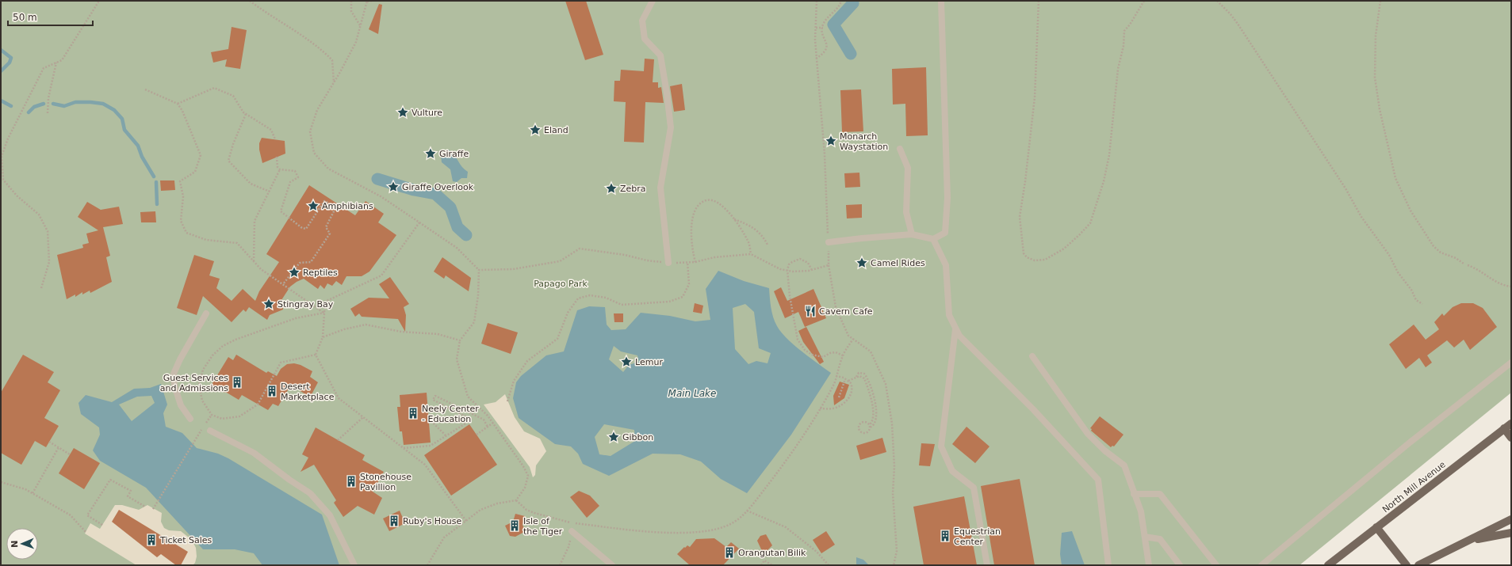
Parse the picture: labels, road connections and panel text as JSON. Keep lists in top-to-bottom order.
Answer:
{
  "streets": {
    "main road": ["North Mill Avenue"]
  },
  "water": ["Main Lake"],
  "parks": ["Papago Park"],
  "places": {
    "place": [
      "Vulture",
      "Eland",
      "Monarch Waystation",
      "Giraffe",
      "Giraffe Overlook",
      "Zebra",
      "Amphibians",
      "Camel Rides",
      "Reptiles",
      "Stingray Bay",
      "Lemur",
      "Gibbon"
    ],
    "restaurant": ["Cavern Cafe"],
    "building": [
      "Guest Services and Admissions",
      "Desert Marketplace",
      "Neely Center - Education",
      "Stonehouse Pavillion",
      "Ruby's House",
      "Isle of the Tiger",
      "Equestrian Center",
      "Ticket Sales",
      "Orangutan Bilik"
    ]
  },
  "scale_bar": "50 m",
  "north": "left"
}
